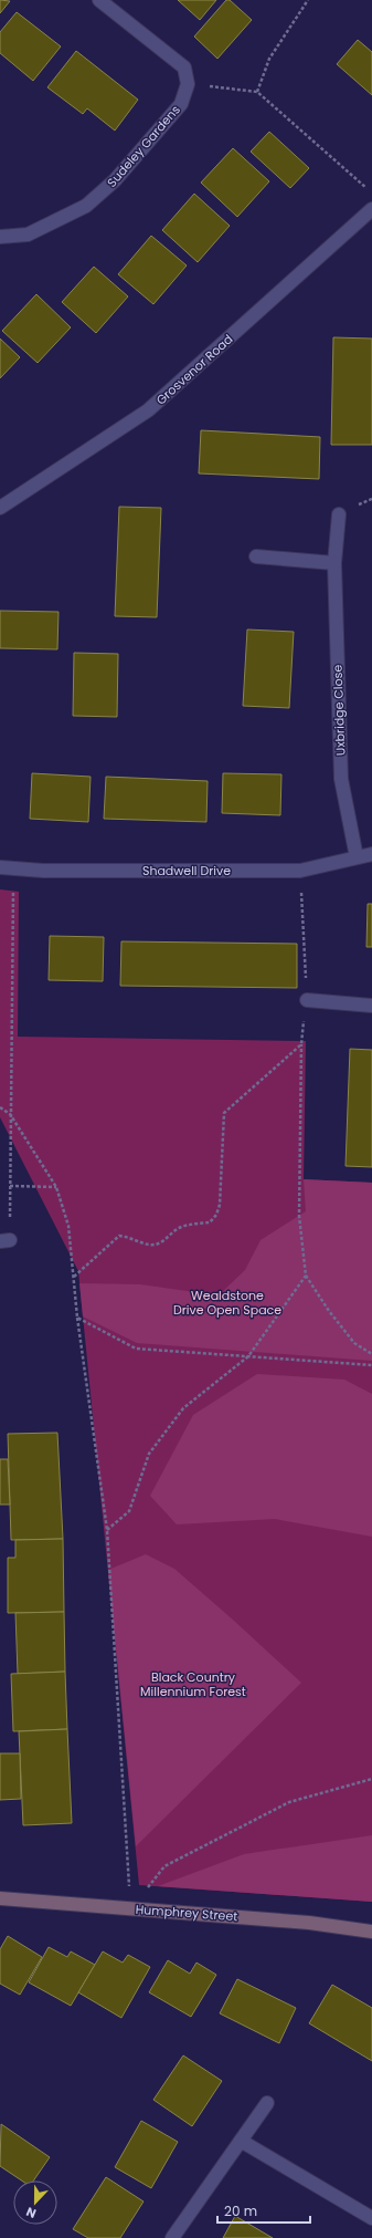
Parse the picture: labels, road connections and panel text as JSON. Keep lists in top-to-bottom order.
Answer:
{
  "streets": {
    "street": [
      "Sudeley Gardens",
      "Grosvenor Road",
      "Uxbridge Close",
      "Shadwell Drive",
      "Humphrey Street"
    ]
  },
  "crossings": [
    ["Uxbridge Close", "Shadwell Drive"]
  ],
  "parks": ["Wealdstone Drive Open Space", "Black Country Millennium Forest"],
  "scale_bar": "20 m",
  "north": "bottom"
}
